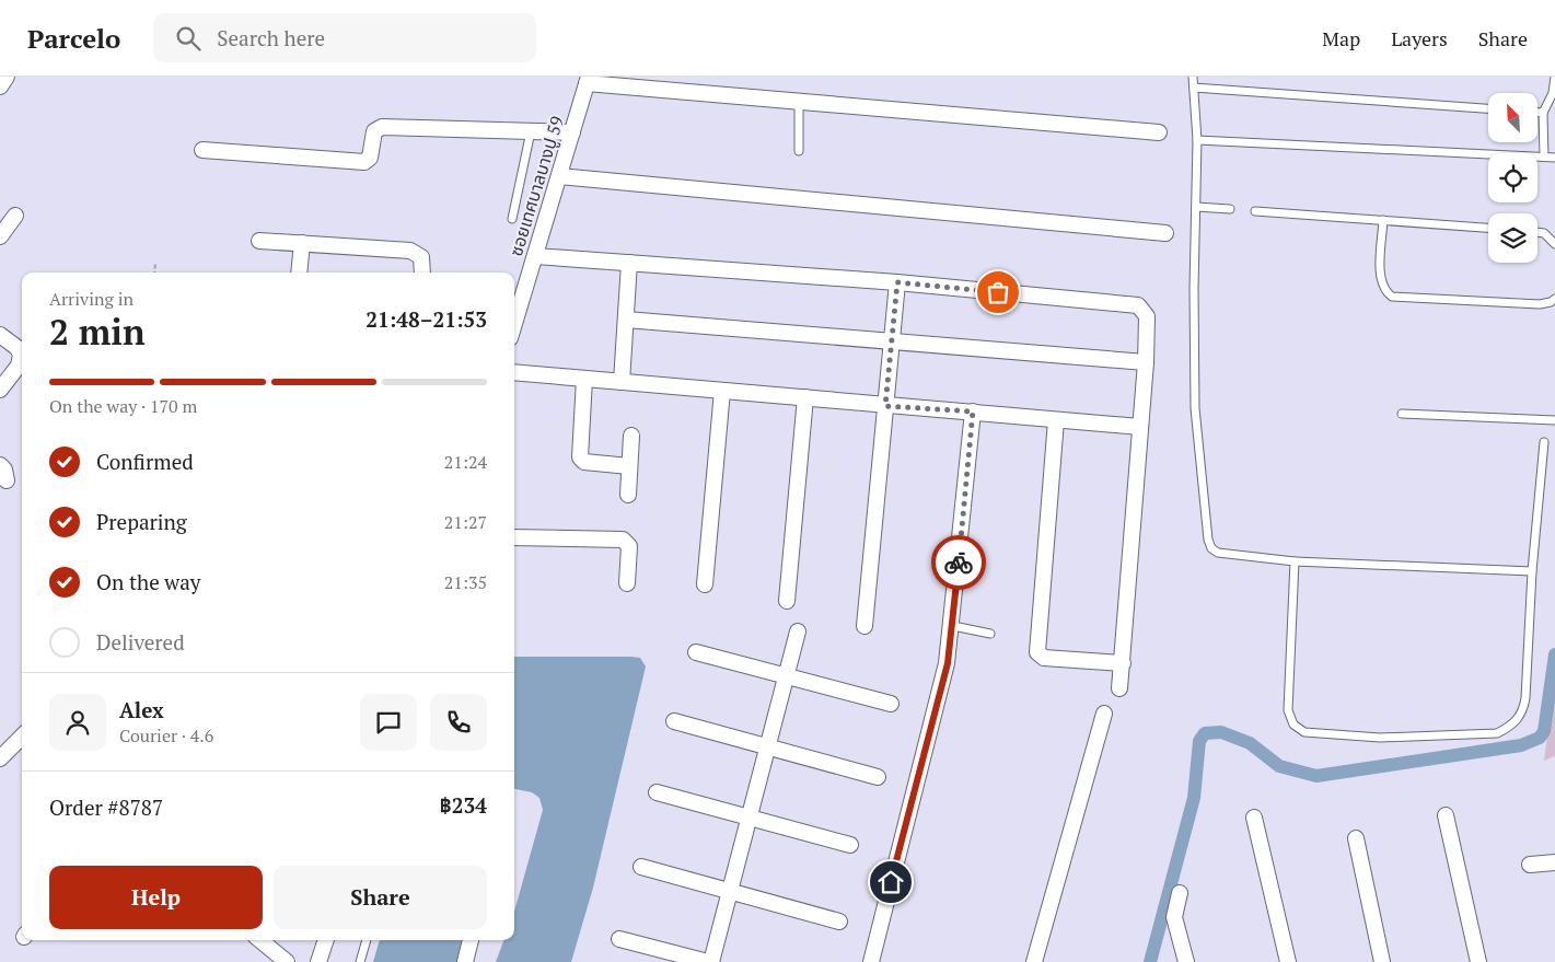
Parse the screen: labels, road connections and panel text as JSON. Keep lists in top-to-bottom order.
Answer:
{
  "streets": {
    "street": ["ซอยเทศบาลบางปู 59"]
  },
  "north": "top left",
  "page": {
    "header": "Parcelo",
    "search": "Search here",
    "nav": ["Map", "Layers", "Share"],
    "heading": ["2 min", "Arriving in", "21:48–21:53"],
    "panel": [
      "Alex",
      "Courier · 4.6",
      "Order #8787",
      "฿234"
    ],
    "bar": "On the way · 170 m",
    "list": [
      ["Confirmed", "21:24"],
      ["Preparing", "21:27"],
      ["On the way", "21:35"],
      "Delivered"
    ],
    "buttons": ["Help", "Share"]
  }
}
